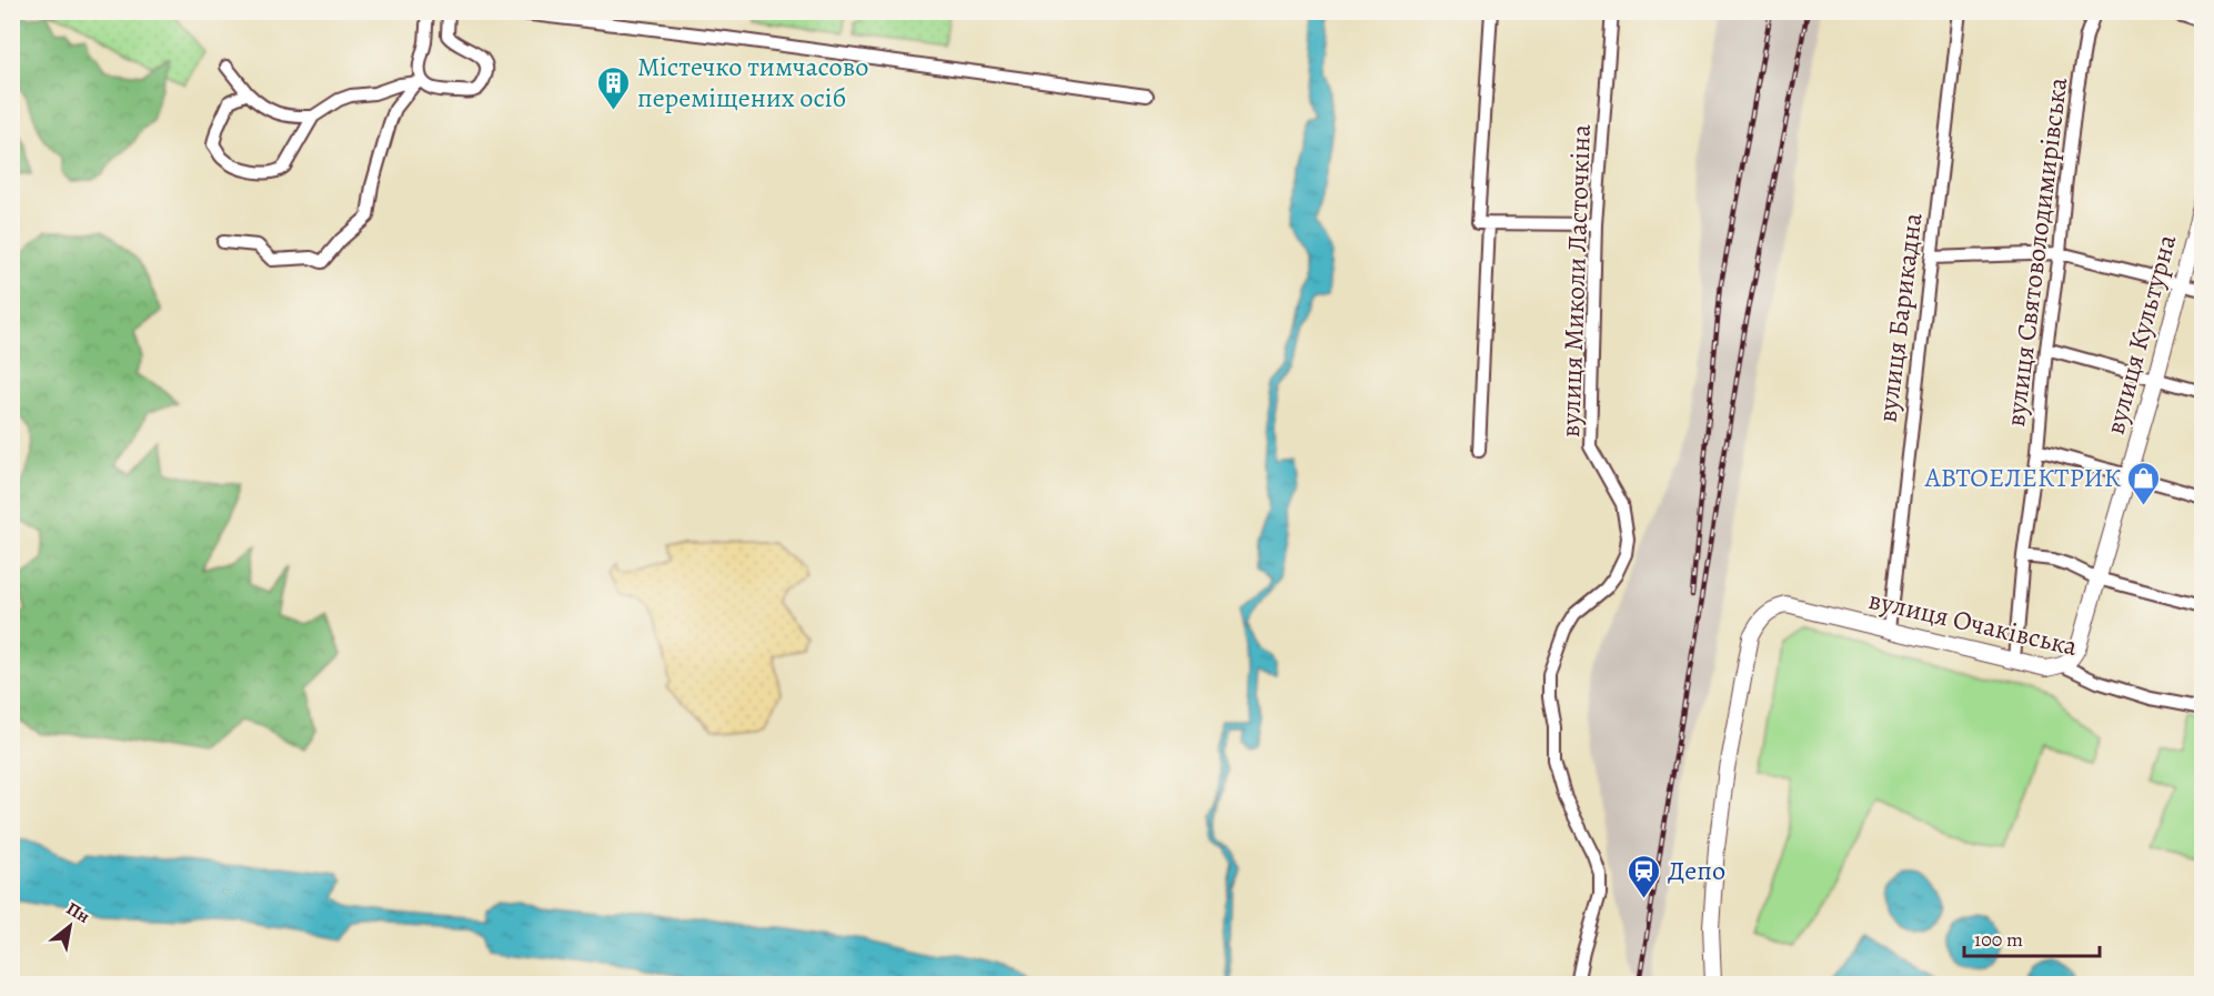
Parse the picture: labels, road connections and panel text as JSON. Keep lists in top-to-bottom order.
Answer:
{
  "streets": {
    "main road": ["вулиця Культурна", "вулиця Очаківська"],
    "street": ["вулиця Святоволодимирівська", "вулиця Миколи Ласточкіна", "вулиця Барикадна"]
  },
  "crossings": [
    ["вулиця Святоволодимирівська", "вулиця Очаківська"],
    ["вулиця Барикадна", "вулиця Очаківська"],
    ["вулиця Культурна", "вулиця Очаківська"]
  ],
  "places": {
    "building": ["Містечко тимчасово переміщених осіб"],
    "shop": ["АВТОЕЛЕКТРИК"],
    "station": ["Депо"]
  },
  "scale_bar": "100 m",
  "north": "top right"
}
